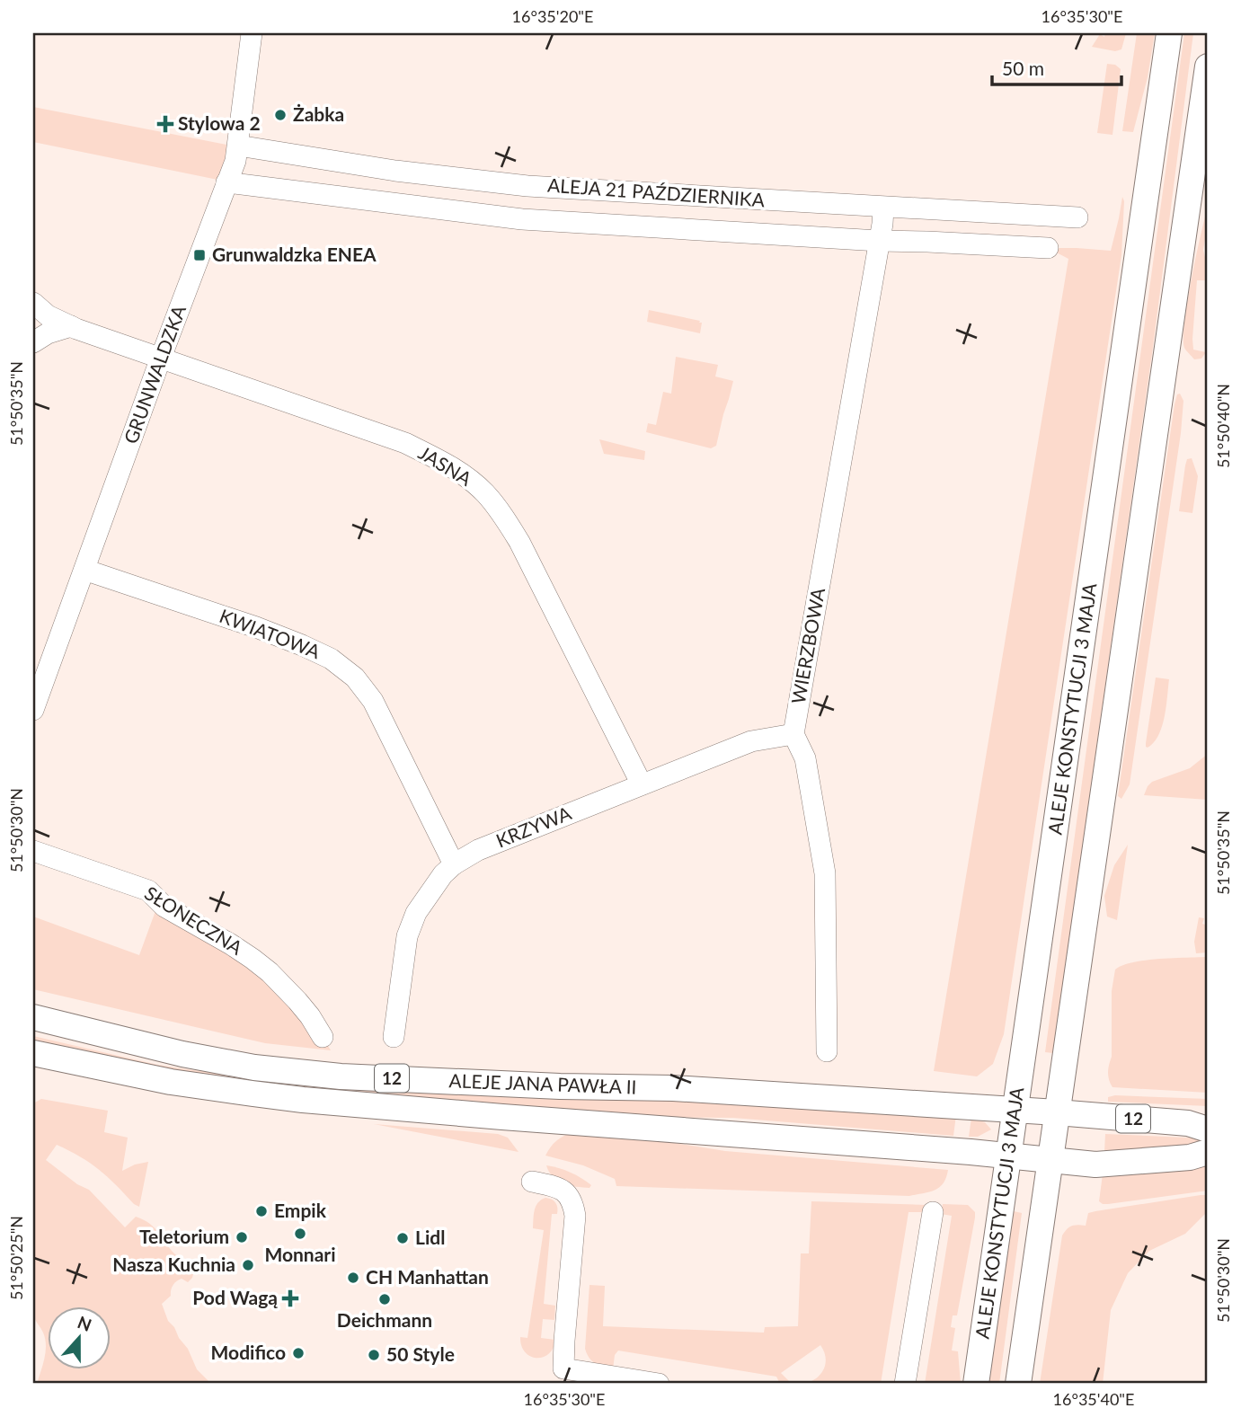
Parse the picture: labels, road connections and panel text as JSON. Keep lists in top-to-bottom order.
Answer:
{
  "streets": {
    "main road": ["ALEJE KONSTYTUCJI 3 MAJA", "12", "ALEJE JANA PAWŁA II"],
    "street": [
      "ALEJA 21 PAŹDZIERNIKA",
      "GRUNWALDZKA",
      "JASNA",
      "KWIATOWA",
      "WIERZBOWA",
      "KRZYWA",
      "SŁONECZNA"
    ]
  },
  "crossings": [
    ["ALEJA 21 PAŹDZIERNIKA", "GRUNWALDZKA"],
    ["ALEJA 21 PAŹDZIERNIKA", "WIERZBOWA"],
    ["GRUNWALDZKA", "JASNA"],
    ["GRUNWALDZKA", "KWIATOWA"],
    ["JASNA", "KRZYWA"],
    ["KWIATOWA", "KRZYWA"],
    ["WIERZBOWA", "KRZYWA"],
    ["ALEJE KONSTYTUCJI 3 MAJA", "ALEJE JANA PAWŁA II"],
    ["12", "ALEJE JANA PAWŁA II"]
  ],
  "places": {
    "other": [
      "Żabka",
      "Empik",
      "Monnari",
      "Teletorium",
      "Lidl",
      "Nasza Kuchnia",
      "CH Manhattan",
      "Deichmann",
      "Modifico",
      "50 Style"
    ],
    "health": ["Stylowa 2", "Pod Wagą"],
    "transit": ["Grunwaldzka ENEA"]
  },
  "scale_bar": "50 m",
  "north": "top",
  "coordinates": [
    "16°35'20\"E",
    "16°35'30\"E",
    "51°50'35\"N",
    "51°50'40\"N",
    "51°50'30\"N",
    "51°50'25\"N",
    "16°35'40\"E"
  ]
}
